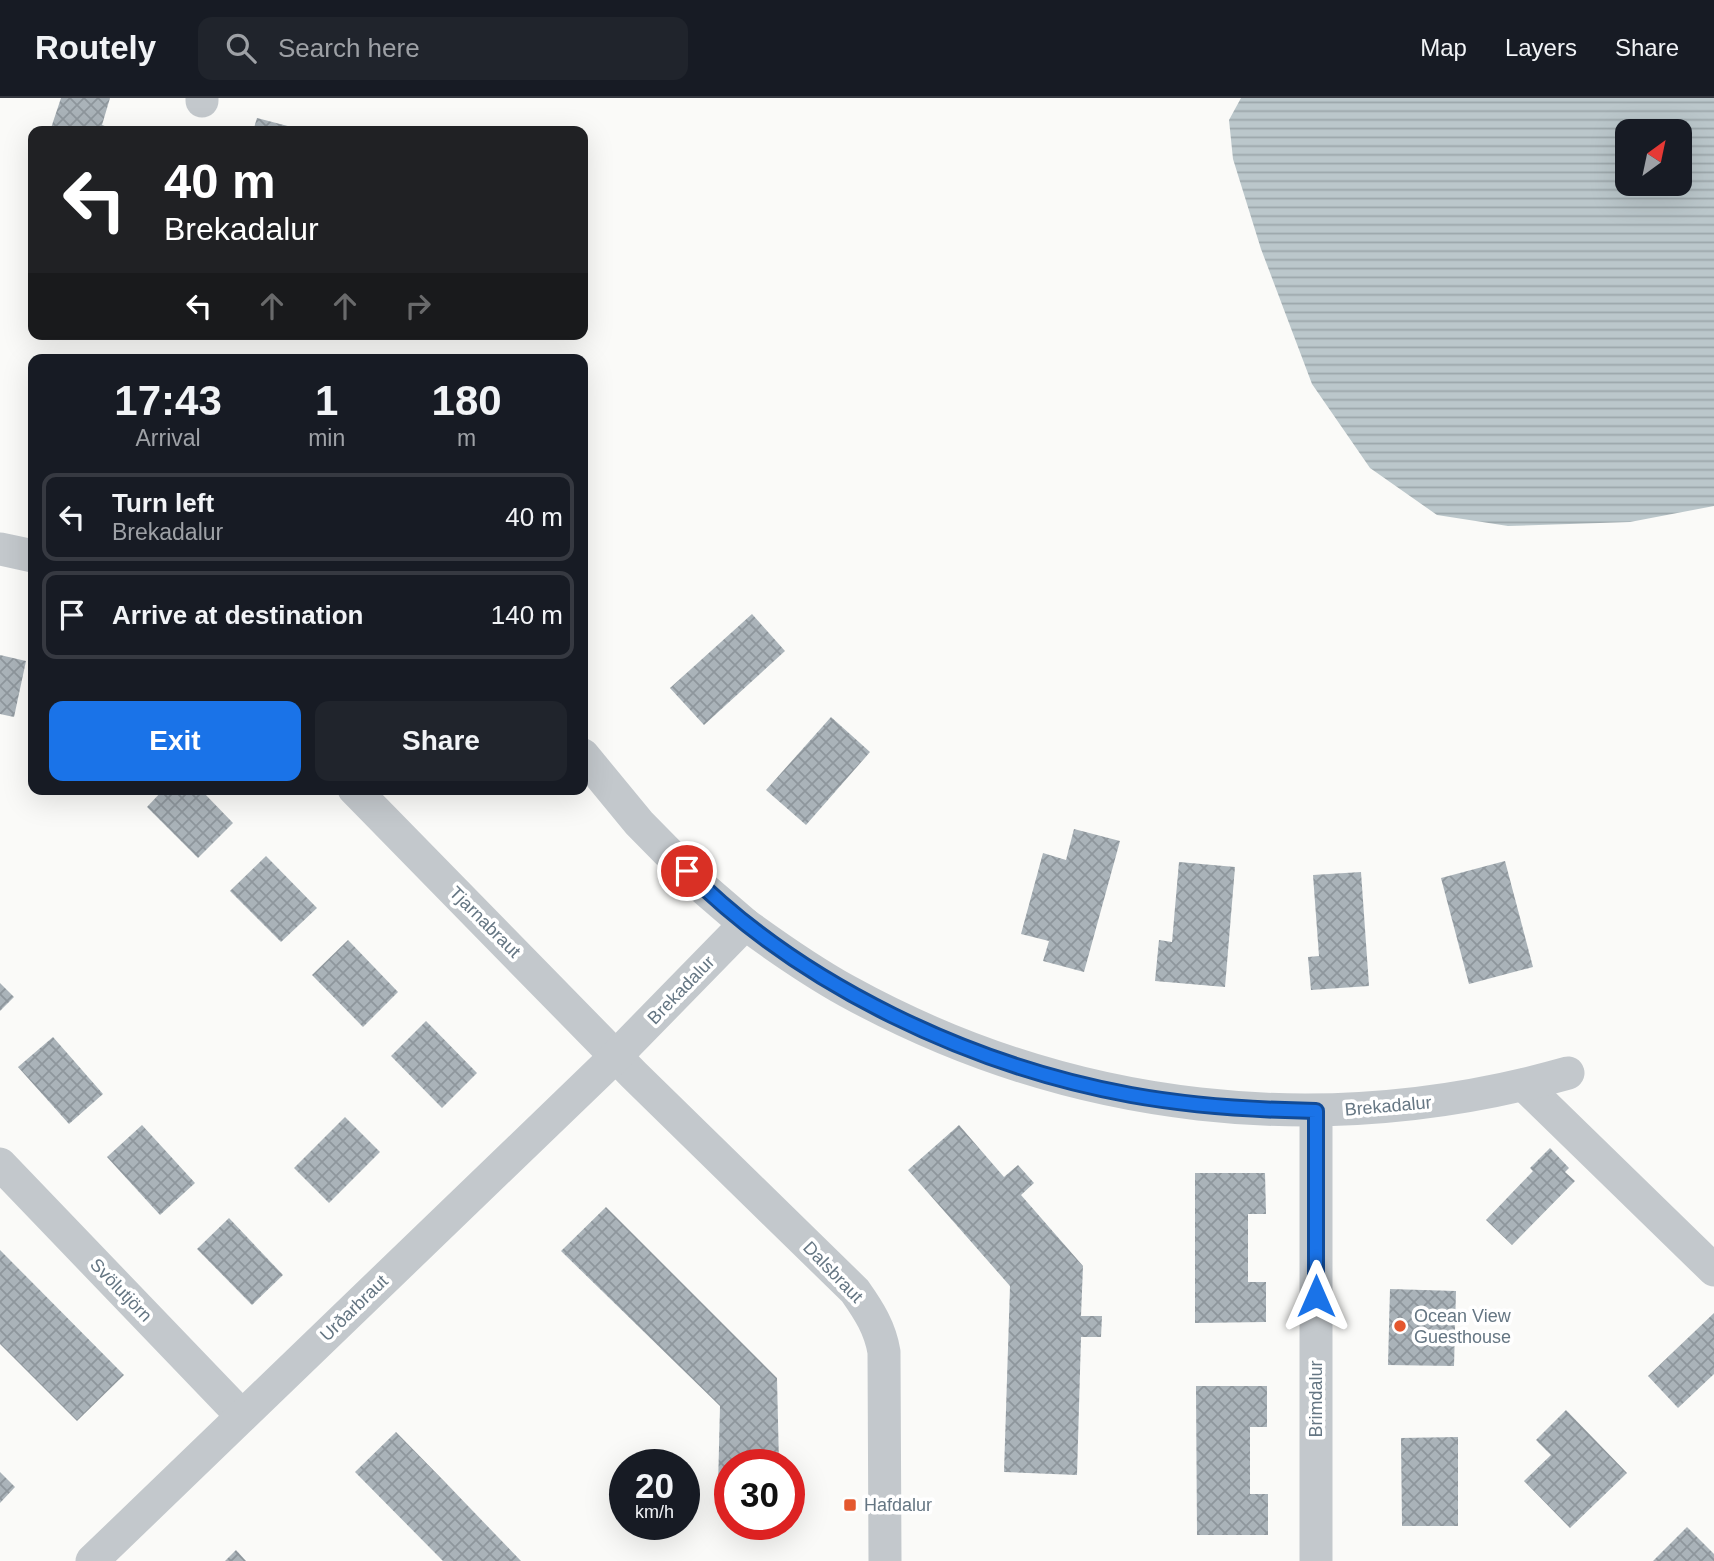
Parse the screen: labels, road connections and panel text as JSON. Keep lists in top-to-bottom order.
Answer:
{
  "streets": {
    "street": [
      "Tjarnabraut",
      "Brekadalur",
      "Dalsbraut",
      "Svölutjörn",
      "Urðarbraut",
      "Brimdalur"
    ]
  },
  "crossings": [
    ["Tjarnabraut", "Brekadalur"],
    ["Tjarnabraut", "Dalsbraut"],
    ["Tjarnabraut", "Urðarbraut"],
    ["Brekadalur", "Dalsbraut"],
    ["Brekadalur", "Urðarbraut"],
    ["Brekadalur", "Brimdalur"],
    ["Dalsbraut", "Urðarbraut"],
    ["Svölutjörn", "Urðarbraut"]
  ],
  "places": {
    "other": ["Ocean View Guesthouse"],
    "transit": ["Hafdalur"]
  },
  "north": "top right",
  "page": {
    "header": "Routely",
    "search": "Search here",
    "nav": ["Map", "Layers", "Share"],
    "turn": ["40 m", "Brekadalur"],
    "eta": [
      "17:43",
      "Arrival",
      "1",
      "min",
      "180",
      "m"
    ],
    "list": [
      {
        "name": "Turn left",
        "note": "Brekadalur",
        "value": "40 m"
      },
      {
        "name": "Arrive at destination",
        "value": "140 m"
      }
    ],
    "buttons": ["Exit", "Share"],
    "speed": "20 km/h",
    "limit": "30"
  }
}
